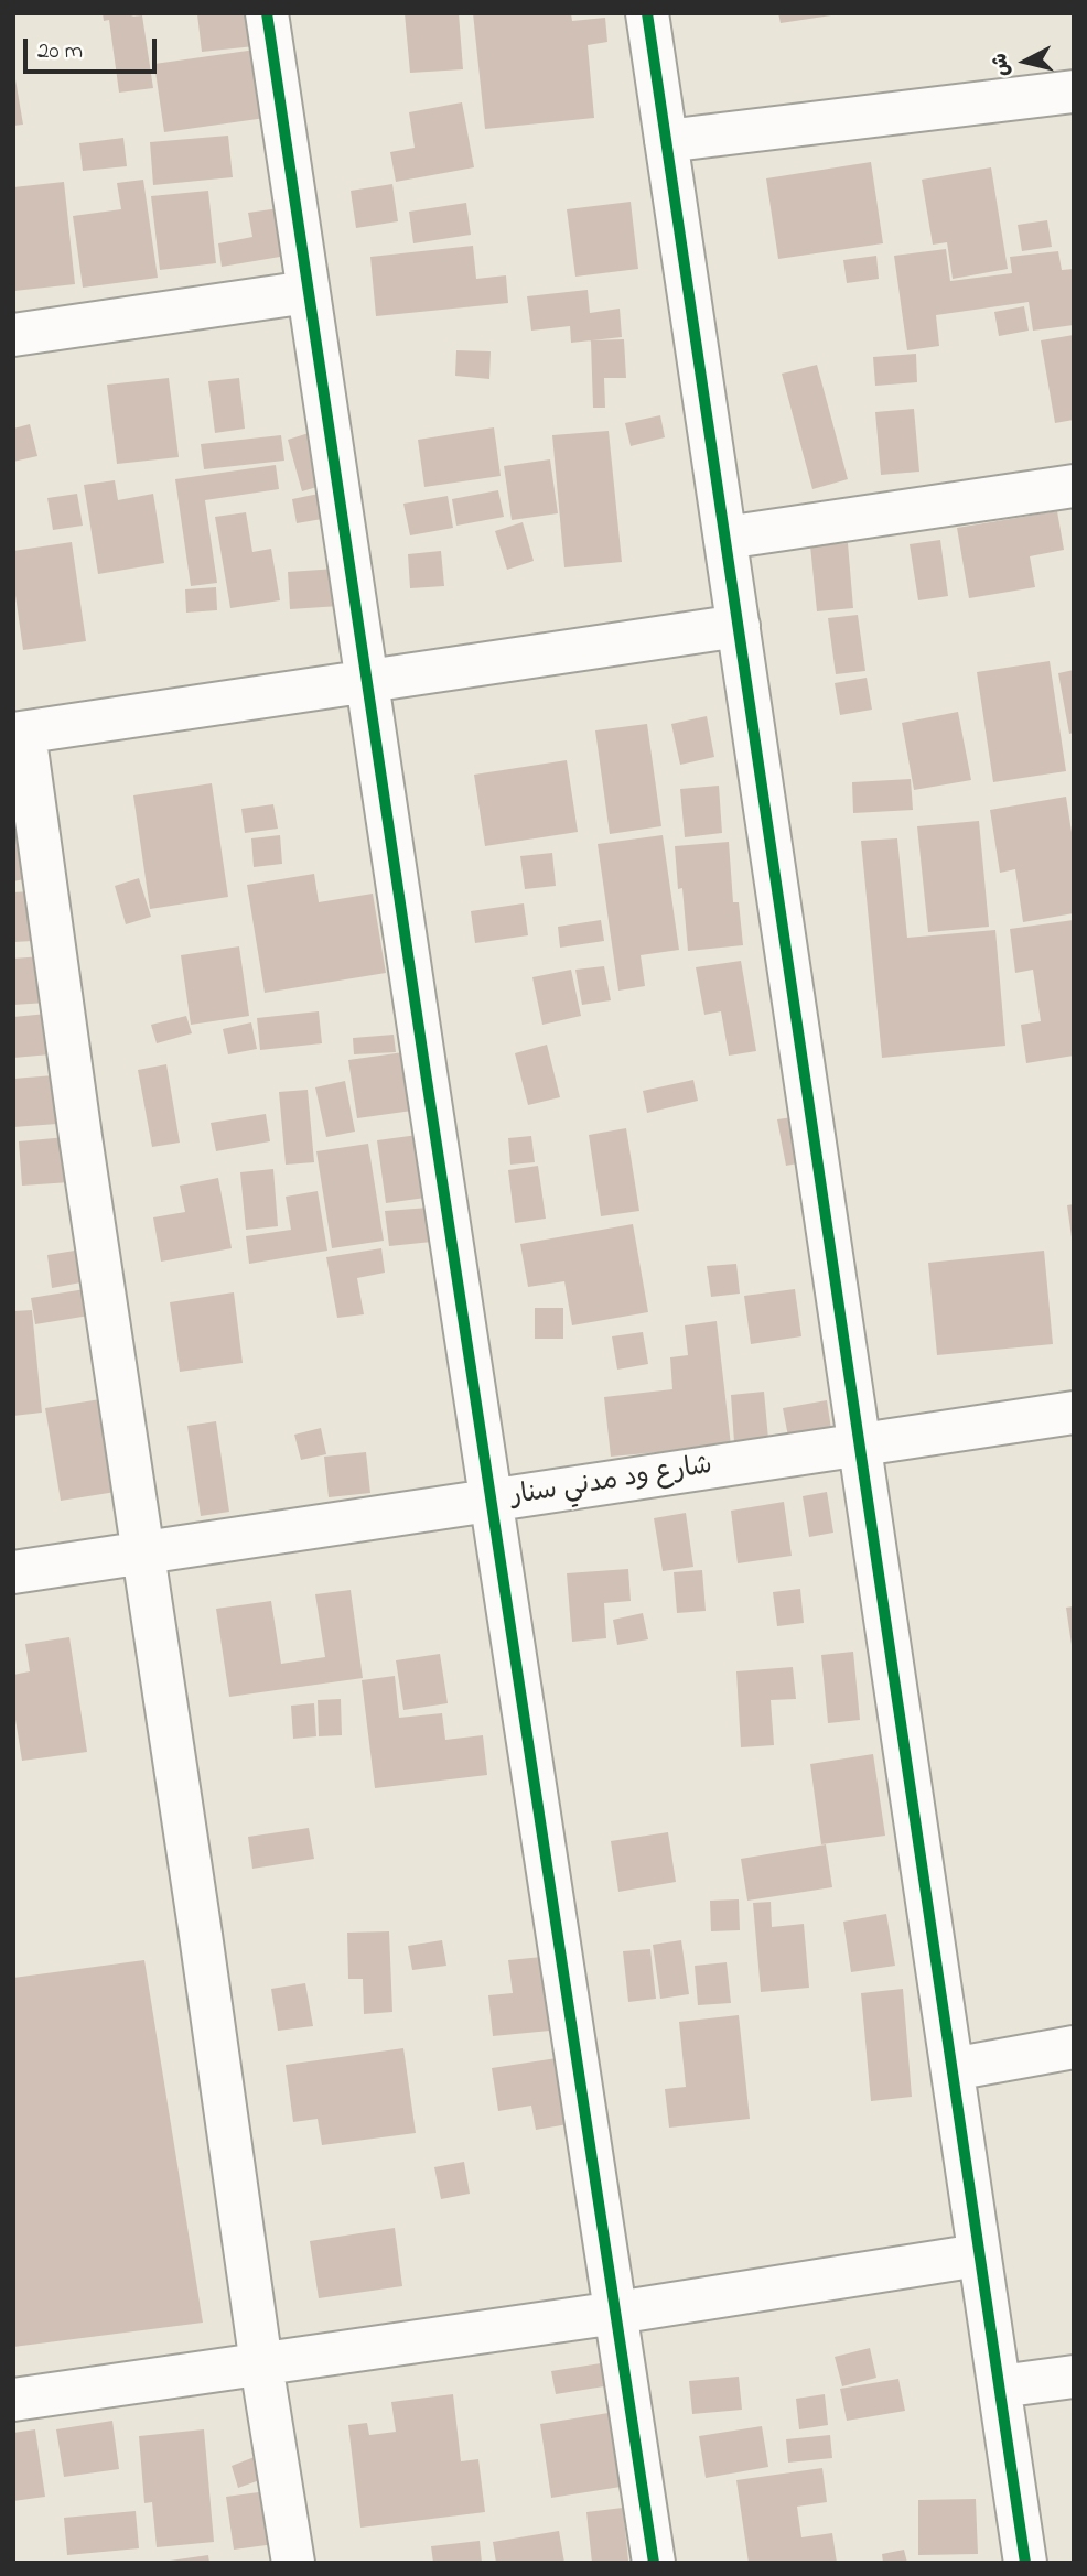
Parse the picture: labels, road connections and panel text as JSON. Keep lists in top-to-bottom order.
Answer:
{
  "streets": {
    "street": ["شارع ود مدني سنار"]
  },
  "scale_bar": "20 m",
  "north": "left"
}
